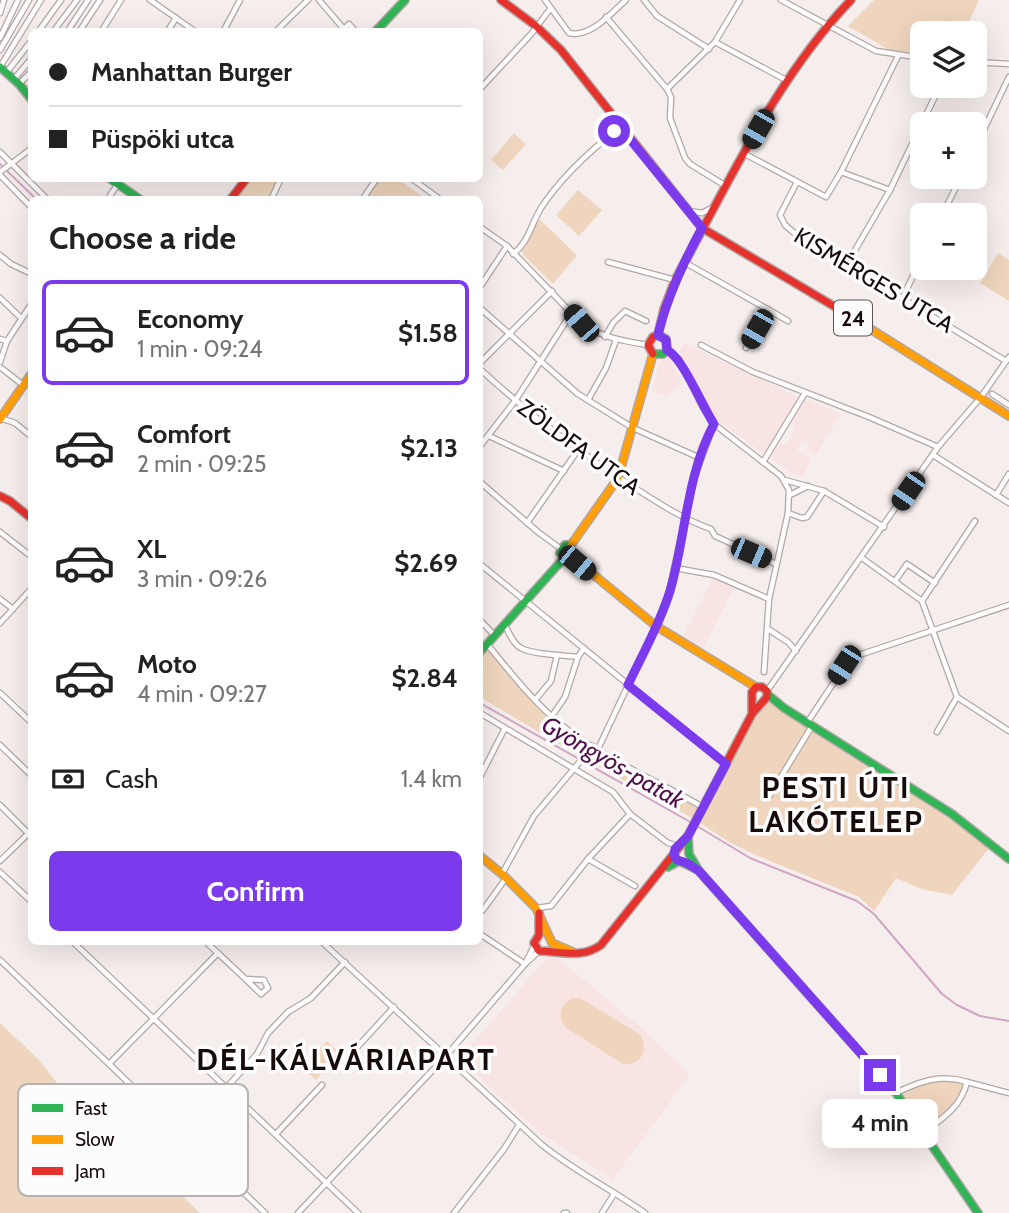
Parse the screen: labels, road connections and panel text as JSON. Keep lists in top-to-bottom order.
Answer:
{
  "streets": {
    "street": ["KISMÉRGES UTCA", "24", "ZÖLDFA UTCA"]
  },
  "districts": ["PESTI ÚTI LAKÓTELEP", "DÉL-KÁLVÁRIAPART"],
  "water": ["Gyöngyös-patak"],
  "legend": ["Fast", "Slow", "Jam"],
  "page": {
    "map_buttons": ["+", "−"],
    "banner": ["Manhattan Burger", "Püspöki utca"],
    "heading": "Choose a ride",
    "list": [
      {
        "name": "Economy",
        "note": "1 min · 09:24",
        "value": "$1.58"
      },
      {
        "name": "Comfort",
        "note": "2 min · 09:25",
        "value": "$2.13"
      },
      {
        "name": "XL",
        "note": "3 min · 09:26",
        "value": "$2.69"
      },
      {
        "name": "Moto",
        "note": "4 min · 09:27",
        "value": "$2.84"
      }
    ],
    "pay": ["Cash", "1.4 km"],
    "buttons": "Confirm",
    "bubble": "4 min"
  }
}
